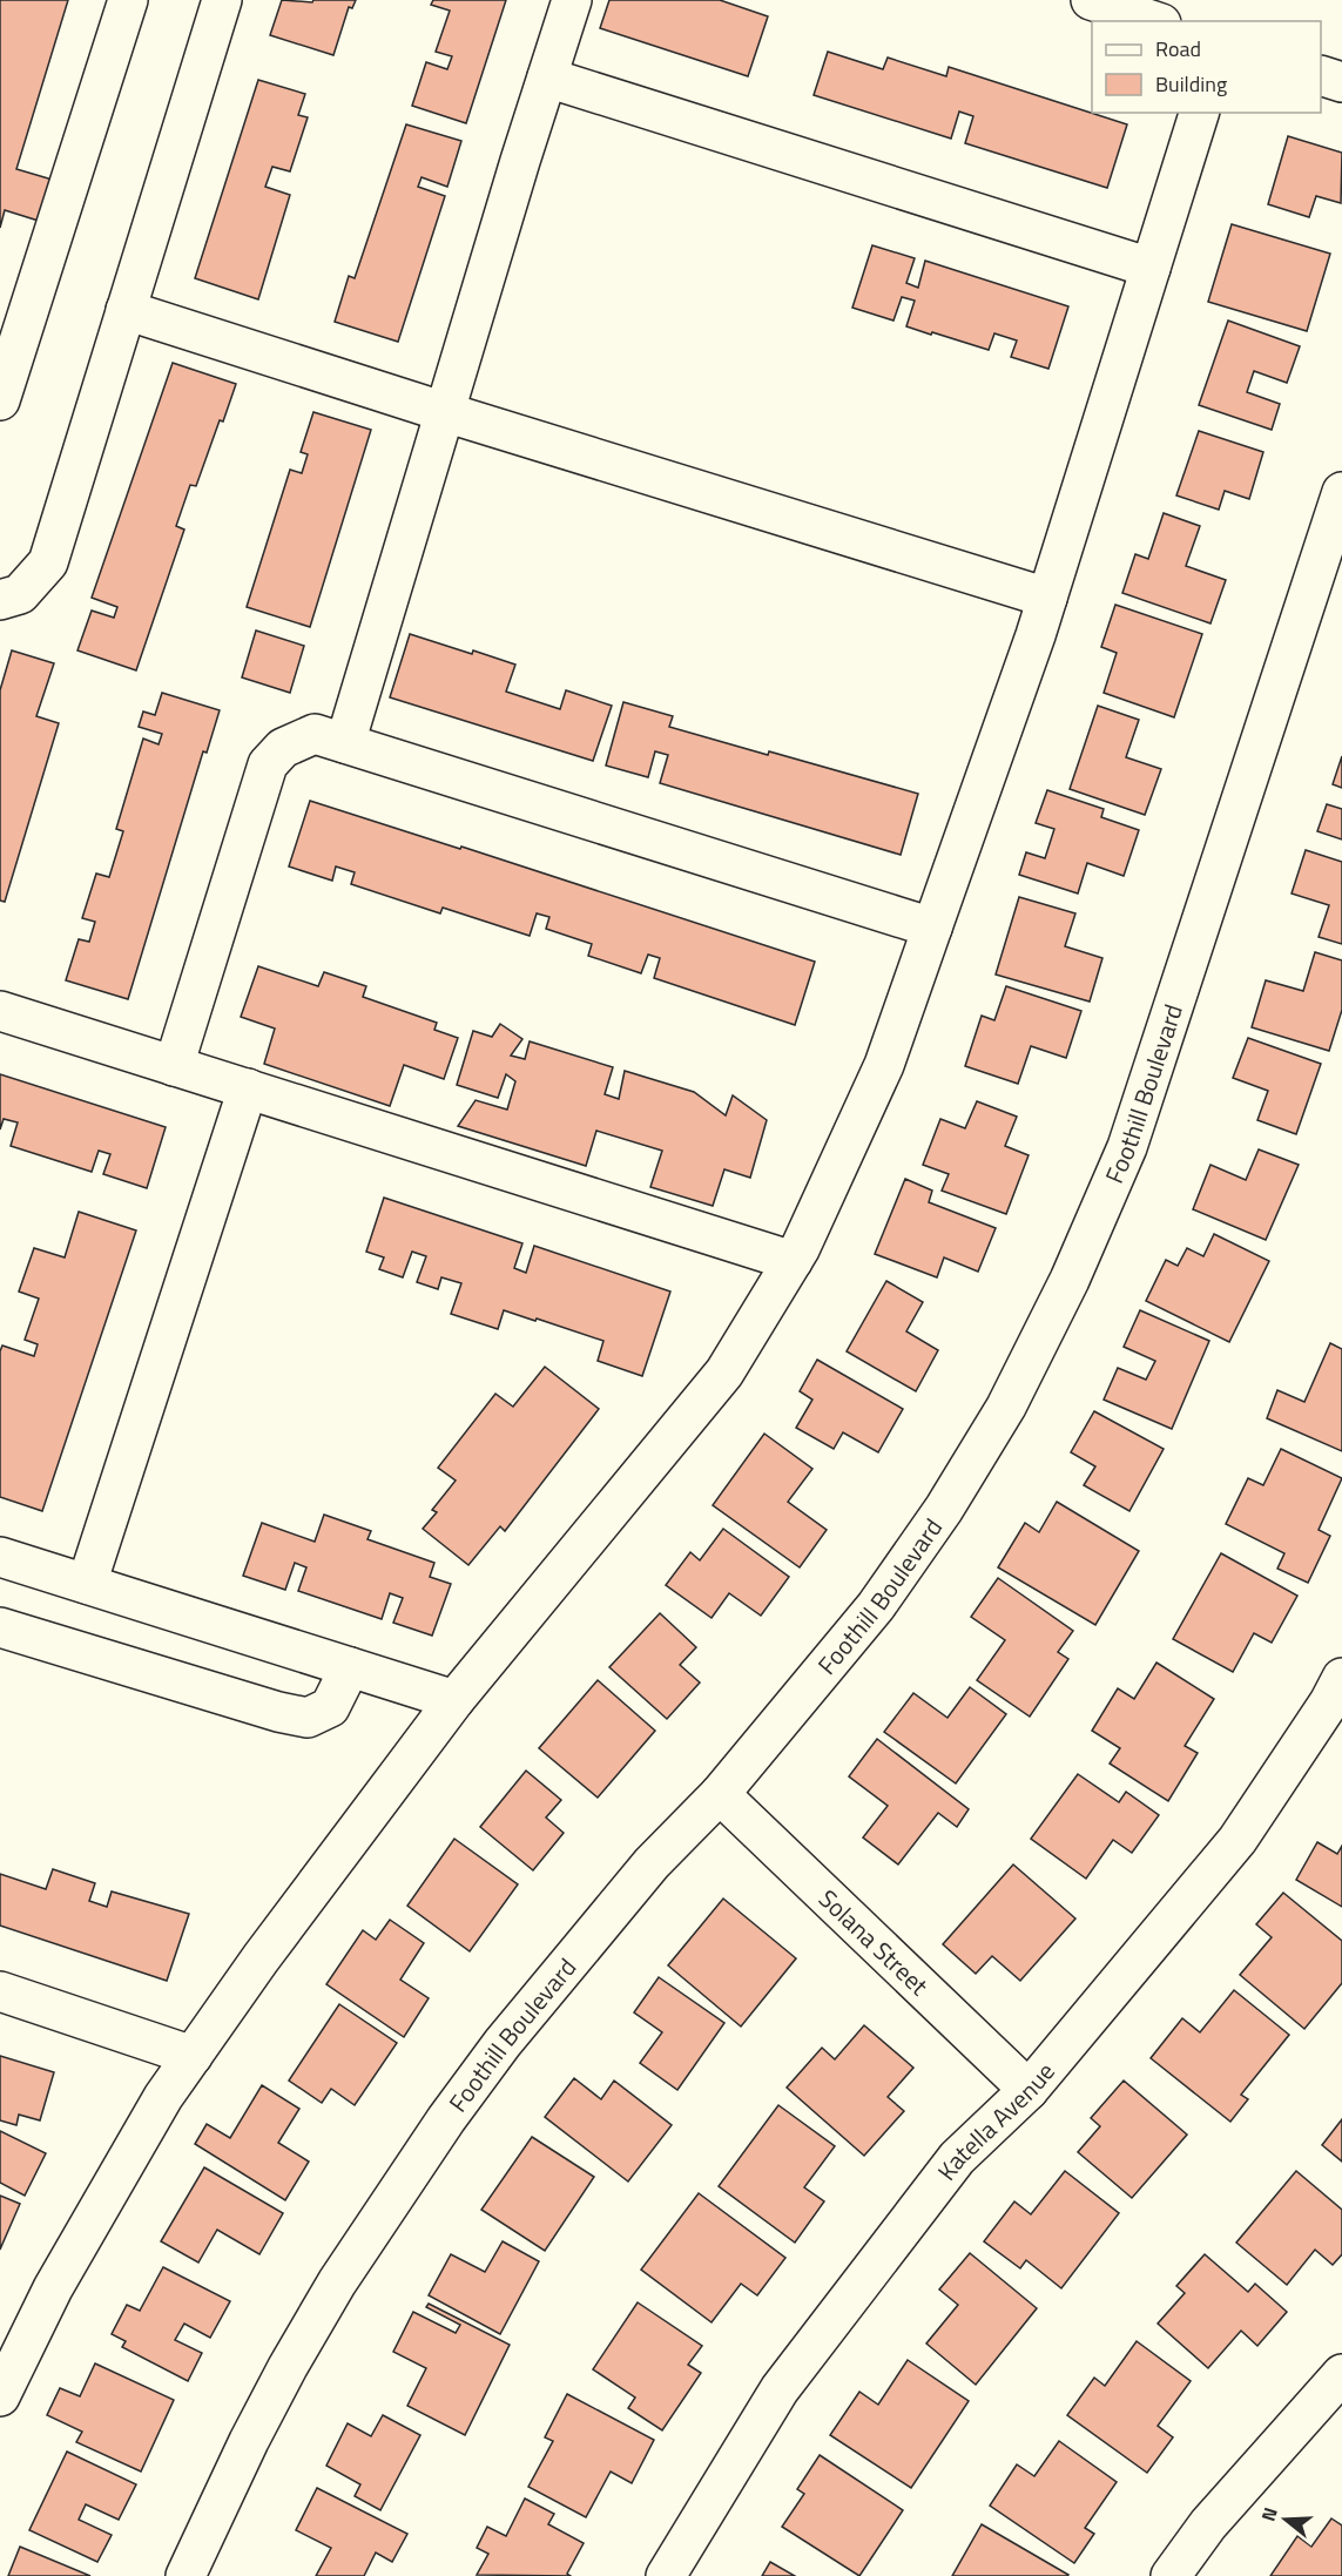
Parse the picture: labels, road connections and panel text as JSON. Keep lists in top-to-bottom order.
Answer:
{
  "streets": {
    "street": ["Foothill Boulevard", "Solana Street", "Katella Avenue"]
  },
  "crossings": [
    ["Foothill Boulevard", "Solana Street"],
    ["Solana Street", "Katella Avenue"]
  ],
  "legend": ["Road", "Building"],
  "north": "left"
}
